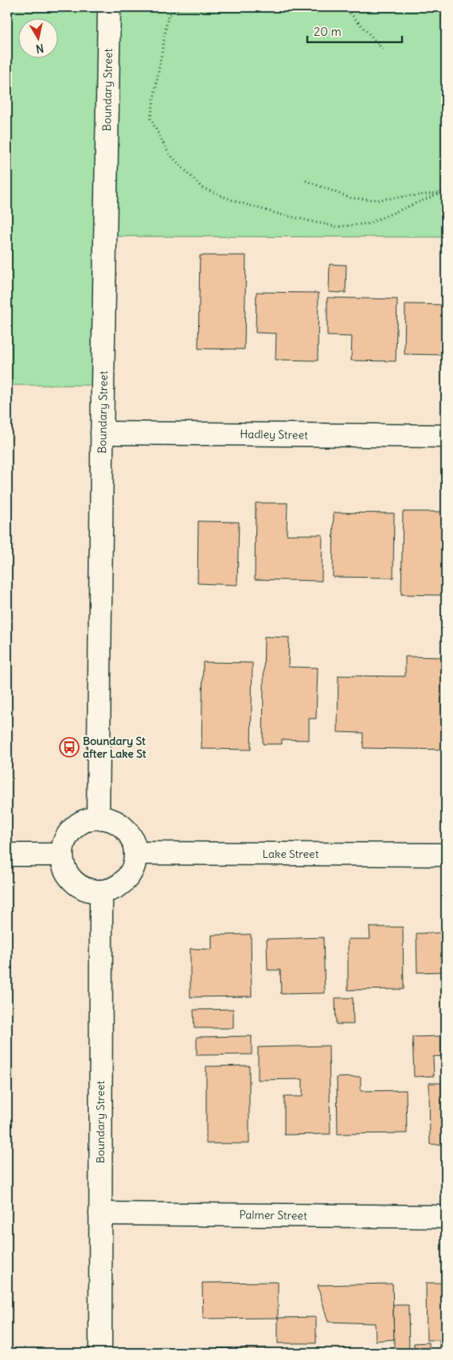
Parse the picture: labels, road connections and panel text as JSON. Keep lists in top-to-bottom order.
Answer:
{
  "streets": {
    "street": [
      "Boundary Street",
      "Hadley Street",
      "Lake Street",
      "Palmer Street"
    ]
  },
  "crossings": [
    ["Boundary Street", "Hadley Street"],
    ["Boundary Street", "Lake Street"],
    ["Boundary Street", "Palmer Street"]
  ],
  "places": {
    "bus stop": ["Boundary St after Lake St"]
  },
  "scale_bar": "20 m",
  "north": "bottom"
}
